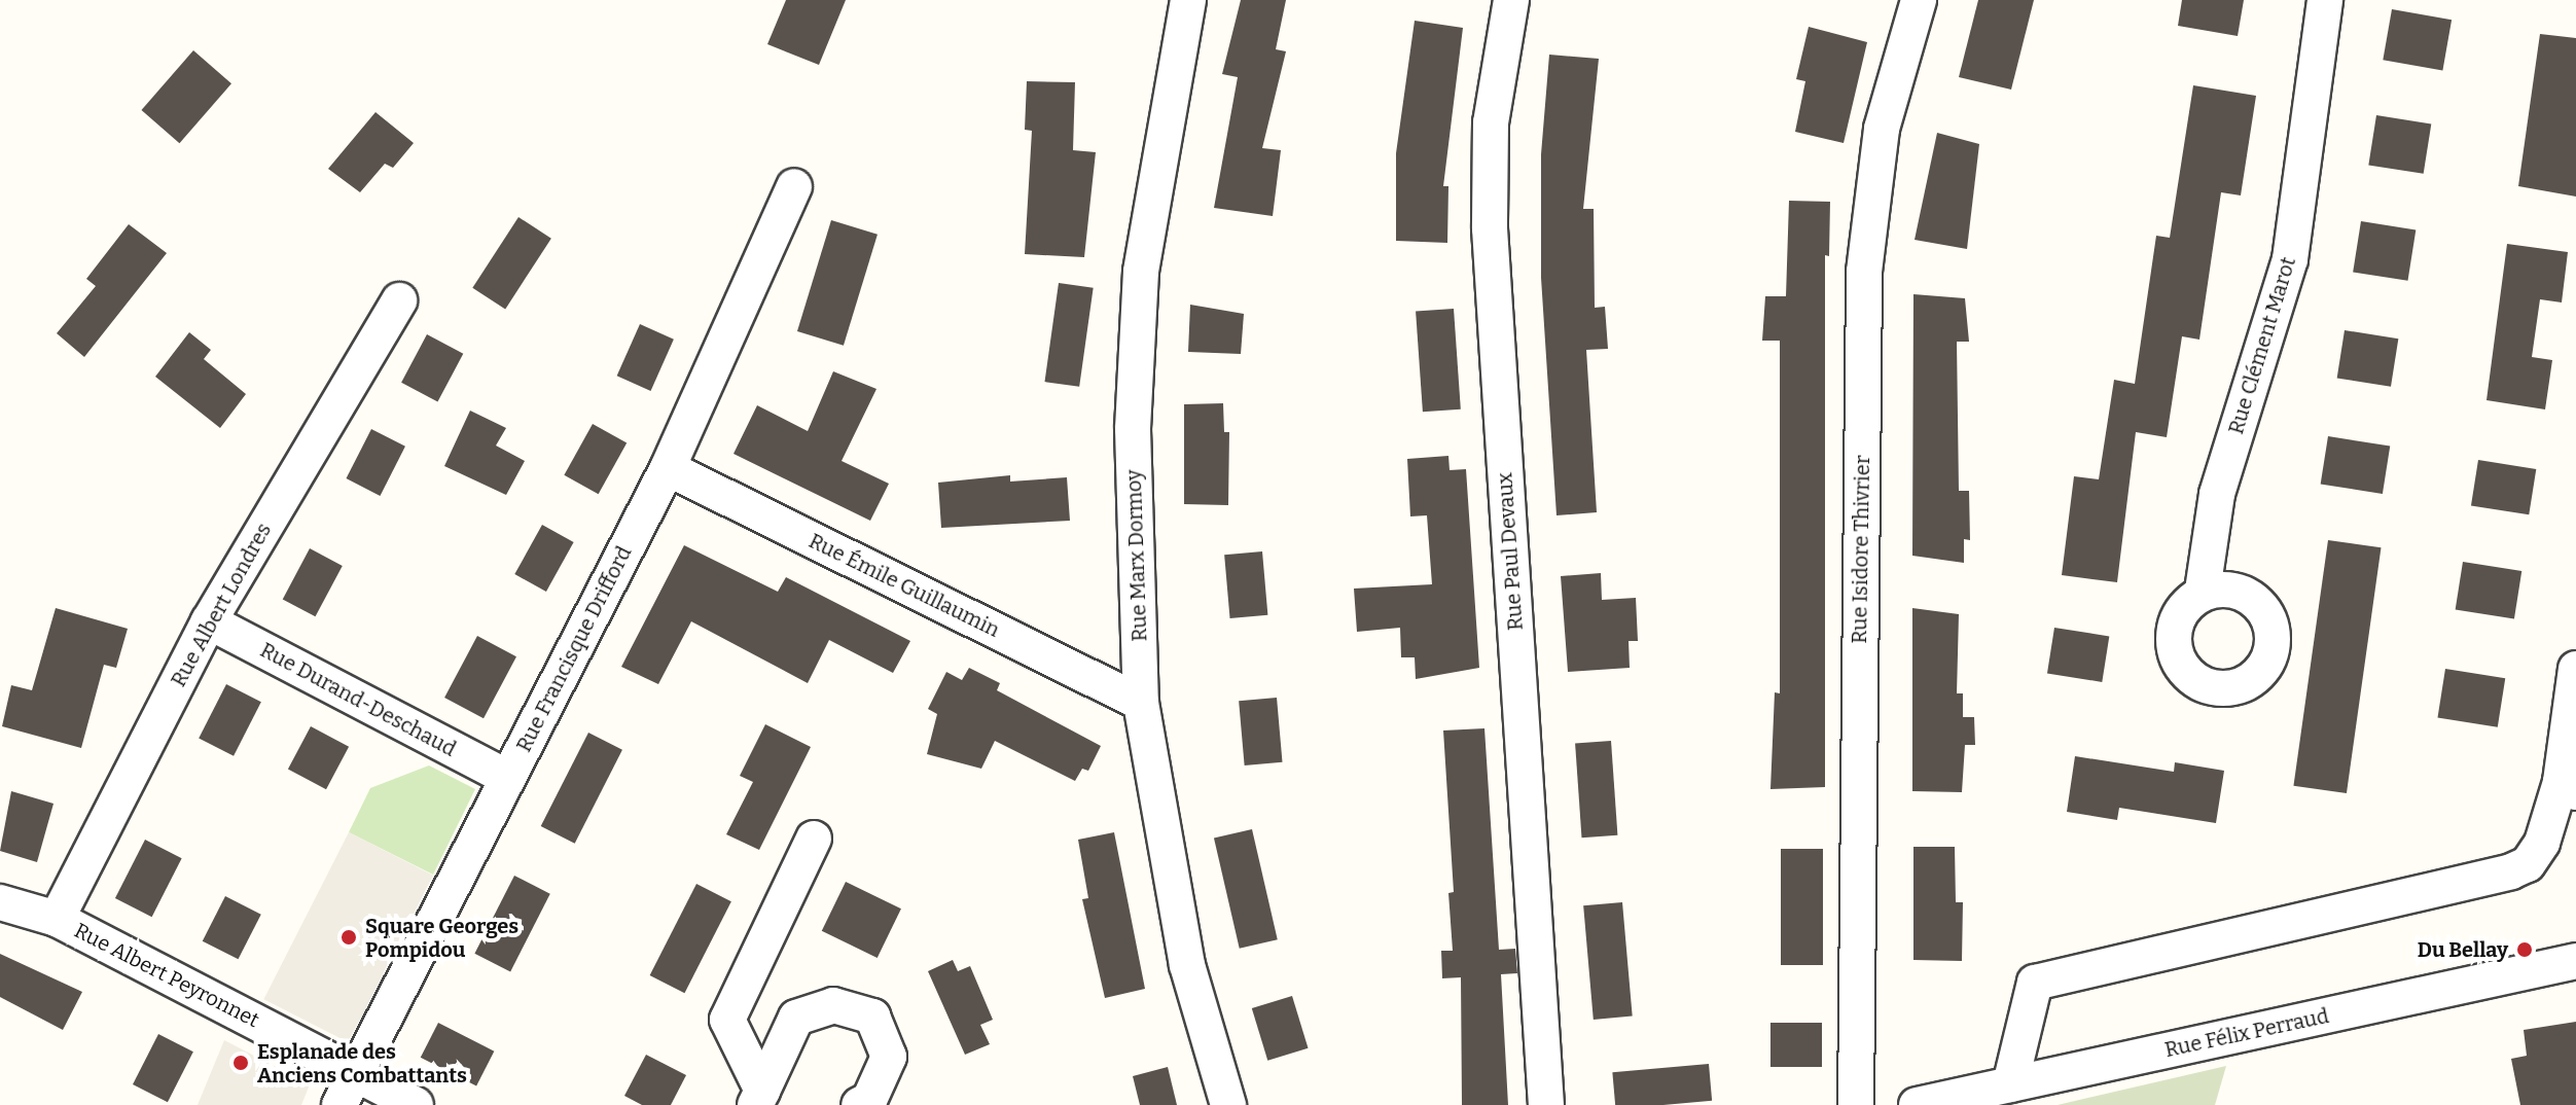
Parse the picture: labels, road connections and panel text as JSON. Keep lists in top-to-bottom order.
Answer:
{
  "streets": {
    "street": [
      "Rue Clément Marot",
      "Rue Isidore Thivrier",
      "Rue Paul Devaux",
      "Rue Marx Dormoy",
      "Rue Émile Guillaumin",
      "Rue Albert Londres",
      "Rue Francisque Drifford",
      "Rue Durand-Deschaud",
      "Rue Albert Peyronnet",
      "Rue Félix Perraud"
    ]
  },
  "crossings": [
    ["Rue Marx Dormoy", "Rue Émile Guillaumin"],
    ["Rue Émile Guillaumin", "Rue Francisque Drifford"],
    ["Rue Albert Londres", "Rue Durand-Deschaud"],
    ["Rue Albert Londres", "Rue Albert Peyronnet"],
    ["Rue Francisque Drifford", "Rue Durand-Deschaud"],
    ["Rue Francisque Drifford", "Rue Albert Peyronnet"]
  ],
  "places": ["Square Georges Pompidou", "Du Bellay", "Esplanade des Anciens Combattants"]
}
